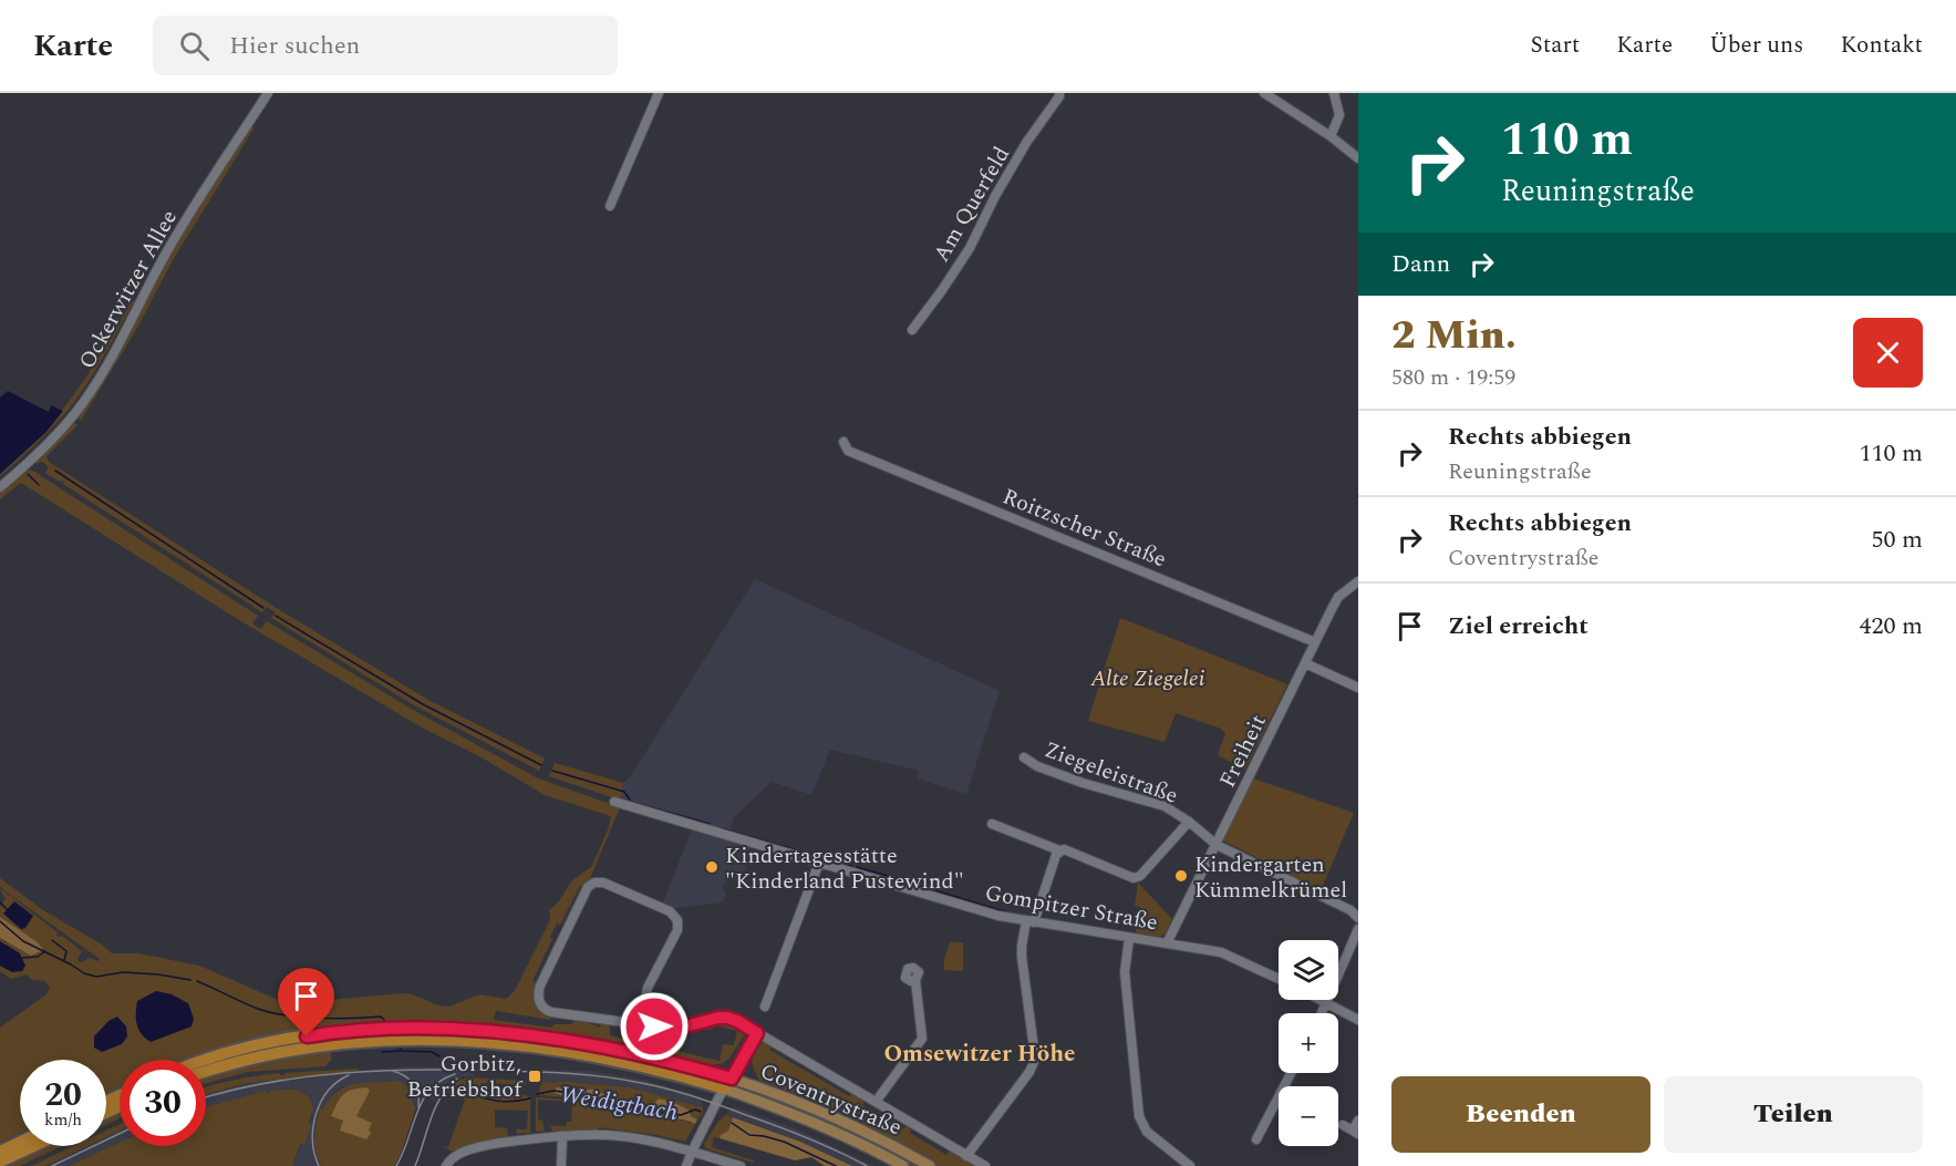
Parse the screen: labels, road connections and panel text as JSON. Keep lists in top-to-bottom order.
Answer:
{
  "streets": {
    "highway": ["Coventrystraße"],
    "street": [
      "Am Querfeld",
      "Ockerwitzer Allee",
      "Roitzscher Straße",
      "Freiheit",
      "Ziegeleistraße",
      "Gompitzer Straße"
    ]
  },
  "crossings": [
    ["Roitzscher Straße", "Freiheit"],
    ["Freiheit", "Ziegeleistraße"],
    ["Freiheit", "Gompitzer Straße"]
  ],
  "districts": ["Omsewitzer Höhe"],
  "water": ["Weidigtbach"],
  "parks": ["Alte Ziegelei"],
  "places": {
    "other": ["Kindertagesstätte \"Kinderland Pustewind\"", "Kindergarten Kümmelkrümel"],
    "transit": ["Gorbitz, Betriebshof"]
  },
  "page": {
    "header": "Karte",
    "search": "Hier suchen",
    "nav": [
      "Start",
      "Karte",
      "Über uns",
      "Kontakt"
    ],
    "turn": ["110 m", "Reuningstraße"],
    "then": "Dann",
    "heading": ["2 Min.", "580 m · 19:59"],
    "list": [
      {
        "name": "Rechts abbiegen",
        "note": "Reuningstraße",
        "value": "110 m"
      },
      {
        "name": "Rechts abbiegen",
        "note": "Coventrystraße",
        "value": "50 m"
      },
      {
        "name": "Ziel erreicht",
        "value": "420 m"
      }
    ],
    "map_buttons": ["+", "−"],
    "speed": "20 km/h",
    "limit": "30",
    "buttons": ["Beenden", "Teilen"]
  }
}
